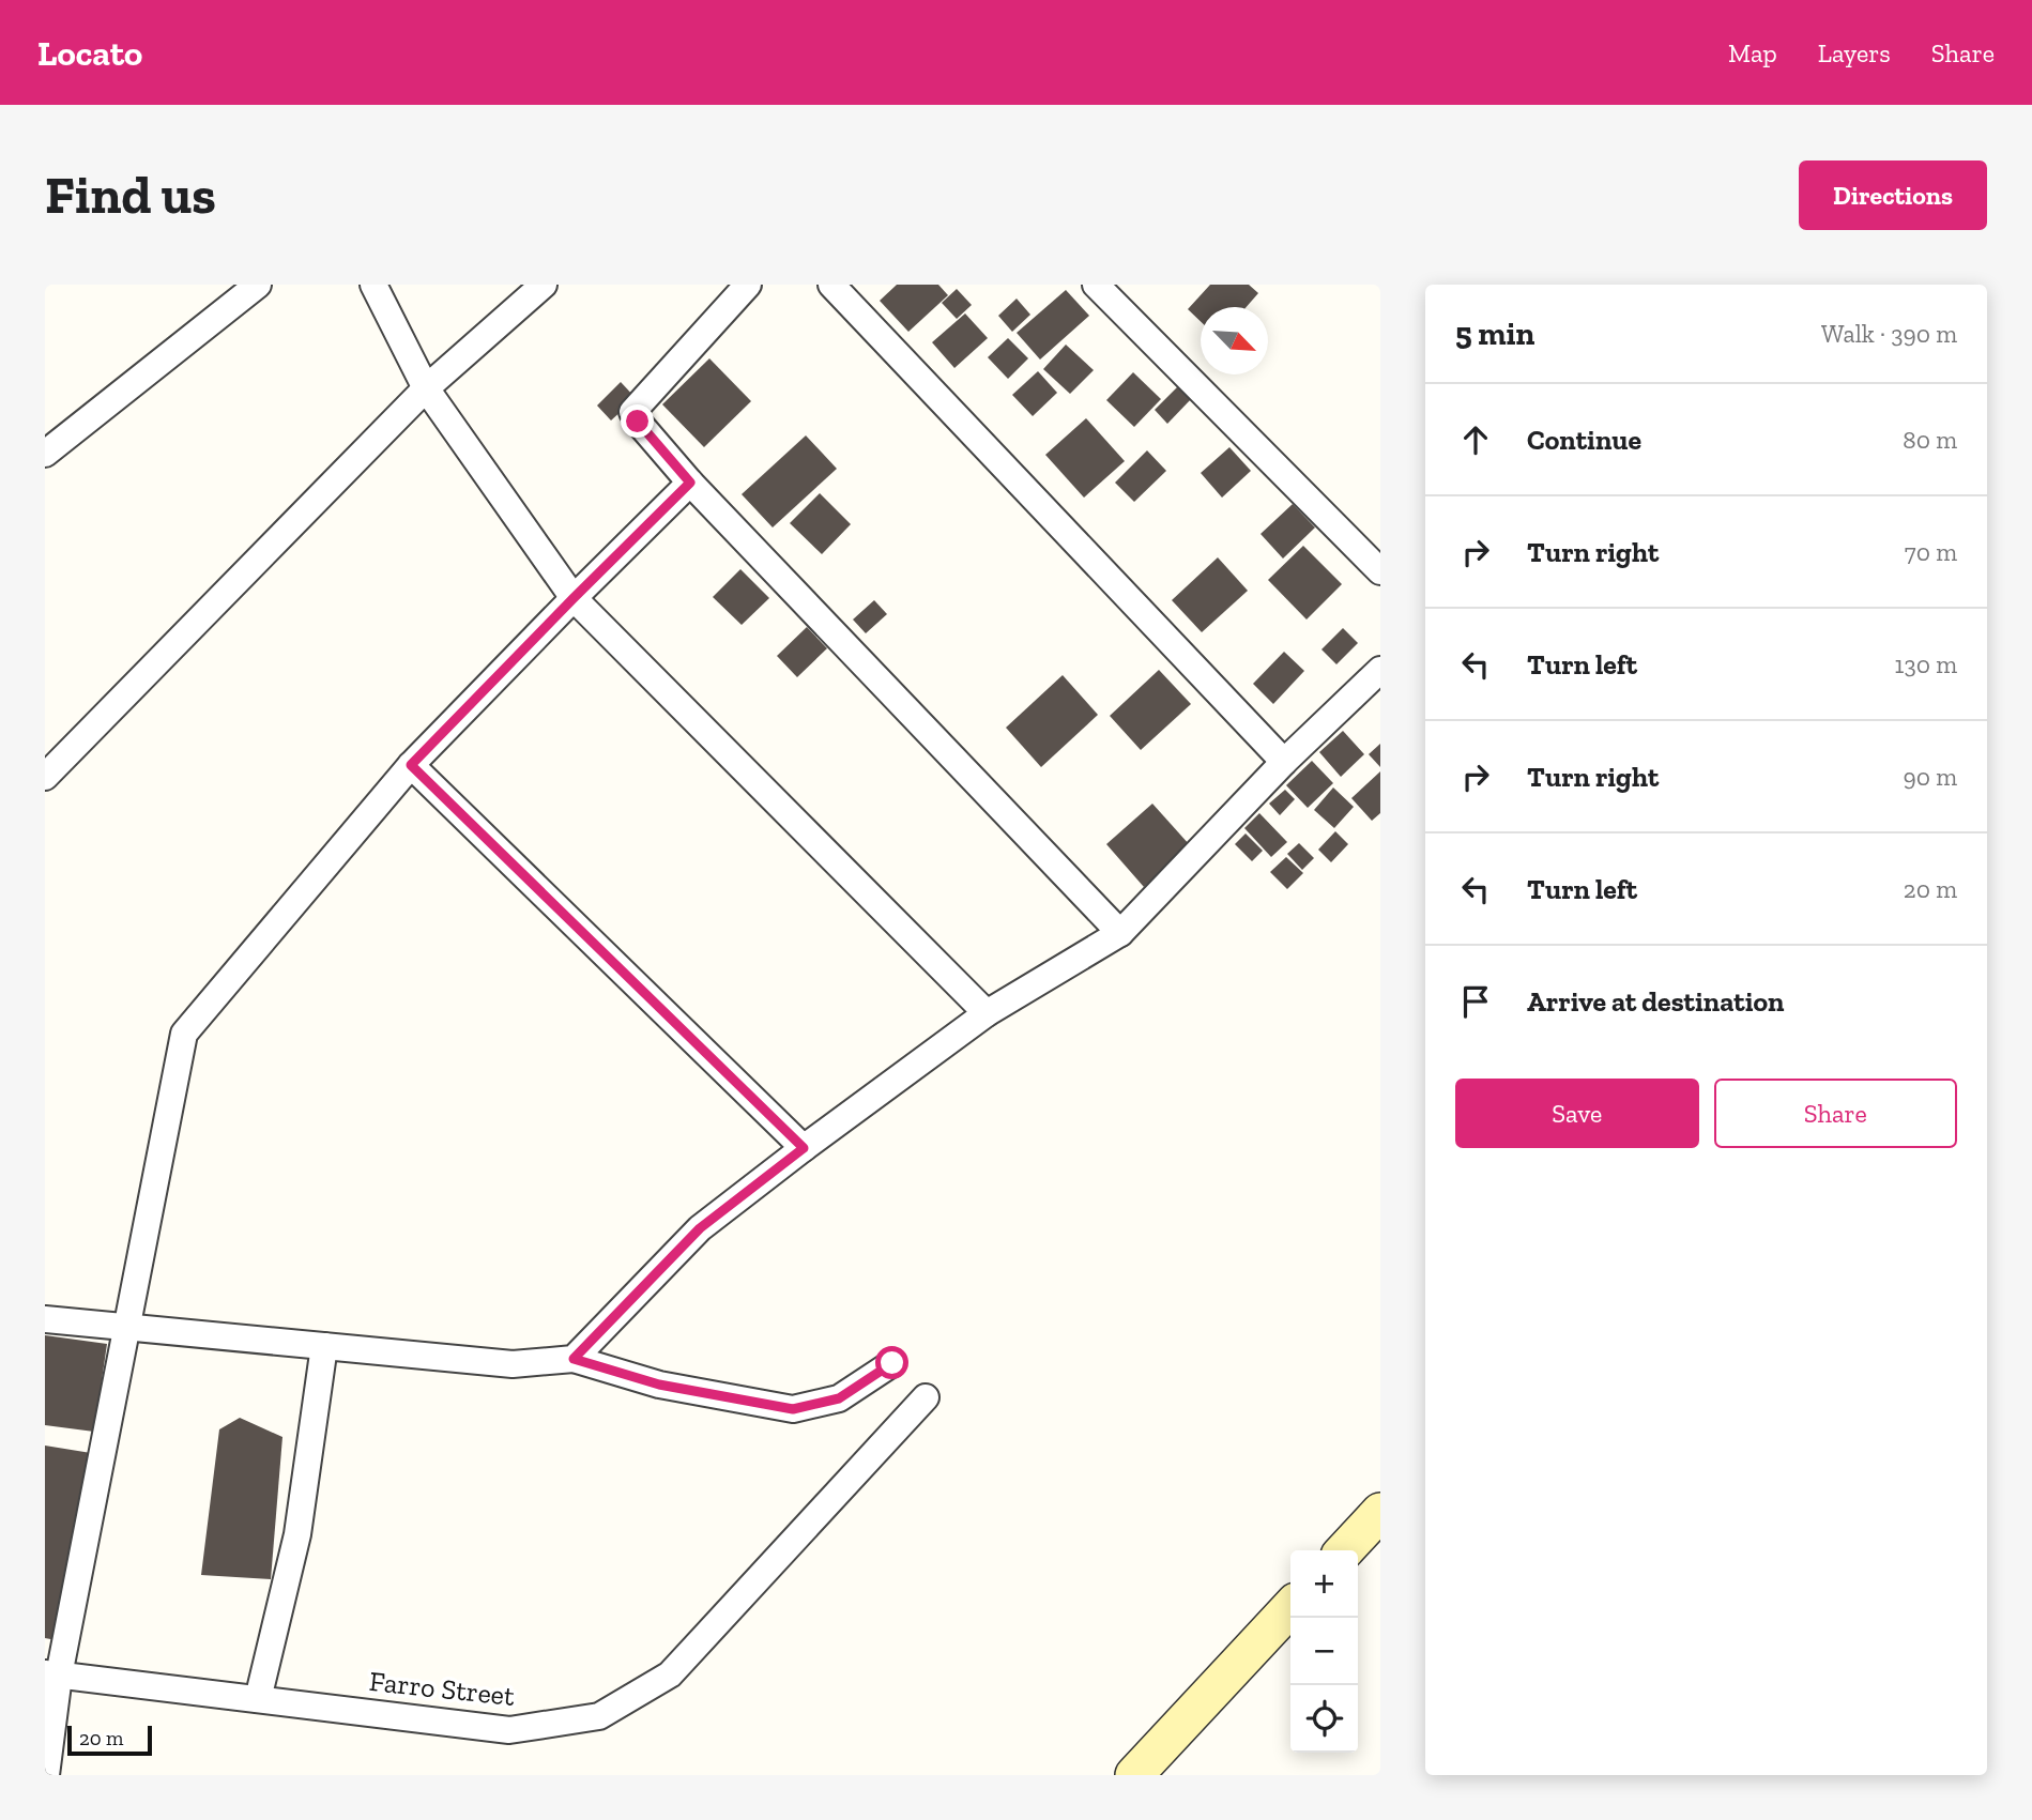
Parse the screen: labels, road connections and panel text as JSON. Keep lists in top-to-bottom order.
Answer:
{
  "streets": {
    "street": ["Farro Street"]
  },
  "scale_bar": "20 m",
  "north": "bottom right",
  "page": {
    "header": "Locato",
    "nav": ["Map", "Layers", "Share"],
    "buttons": [
      "Directions",
      ["Save", "Share"]
    ],
    "title": "Find us",
    "heading": ["5 min", "Walk · 390 m"],
    "list": [
      ["Continue", "80 m"],
      ["Turn right", "70 m"],
      ["Turn left", "130 m"],
      ["Turn right", "90 m"],
      ["Turn left", "20 m"],
      "Arrive at destination"
    ],
    "map_buttons": ["+", "−"],
    "scale": "20 m"
  }
}
